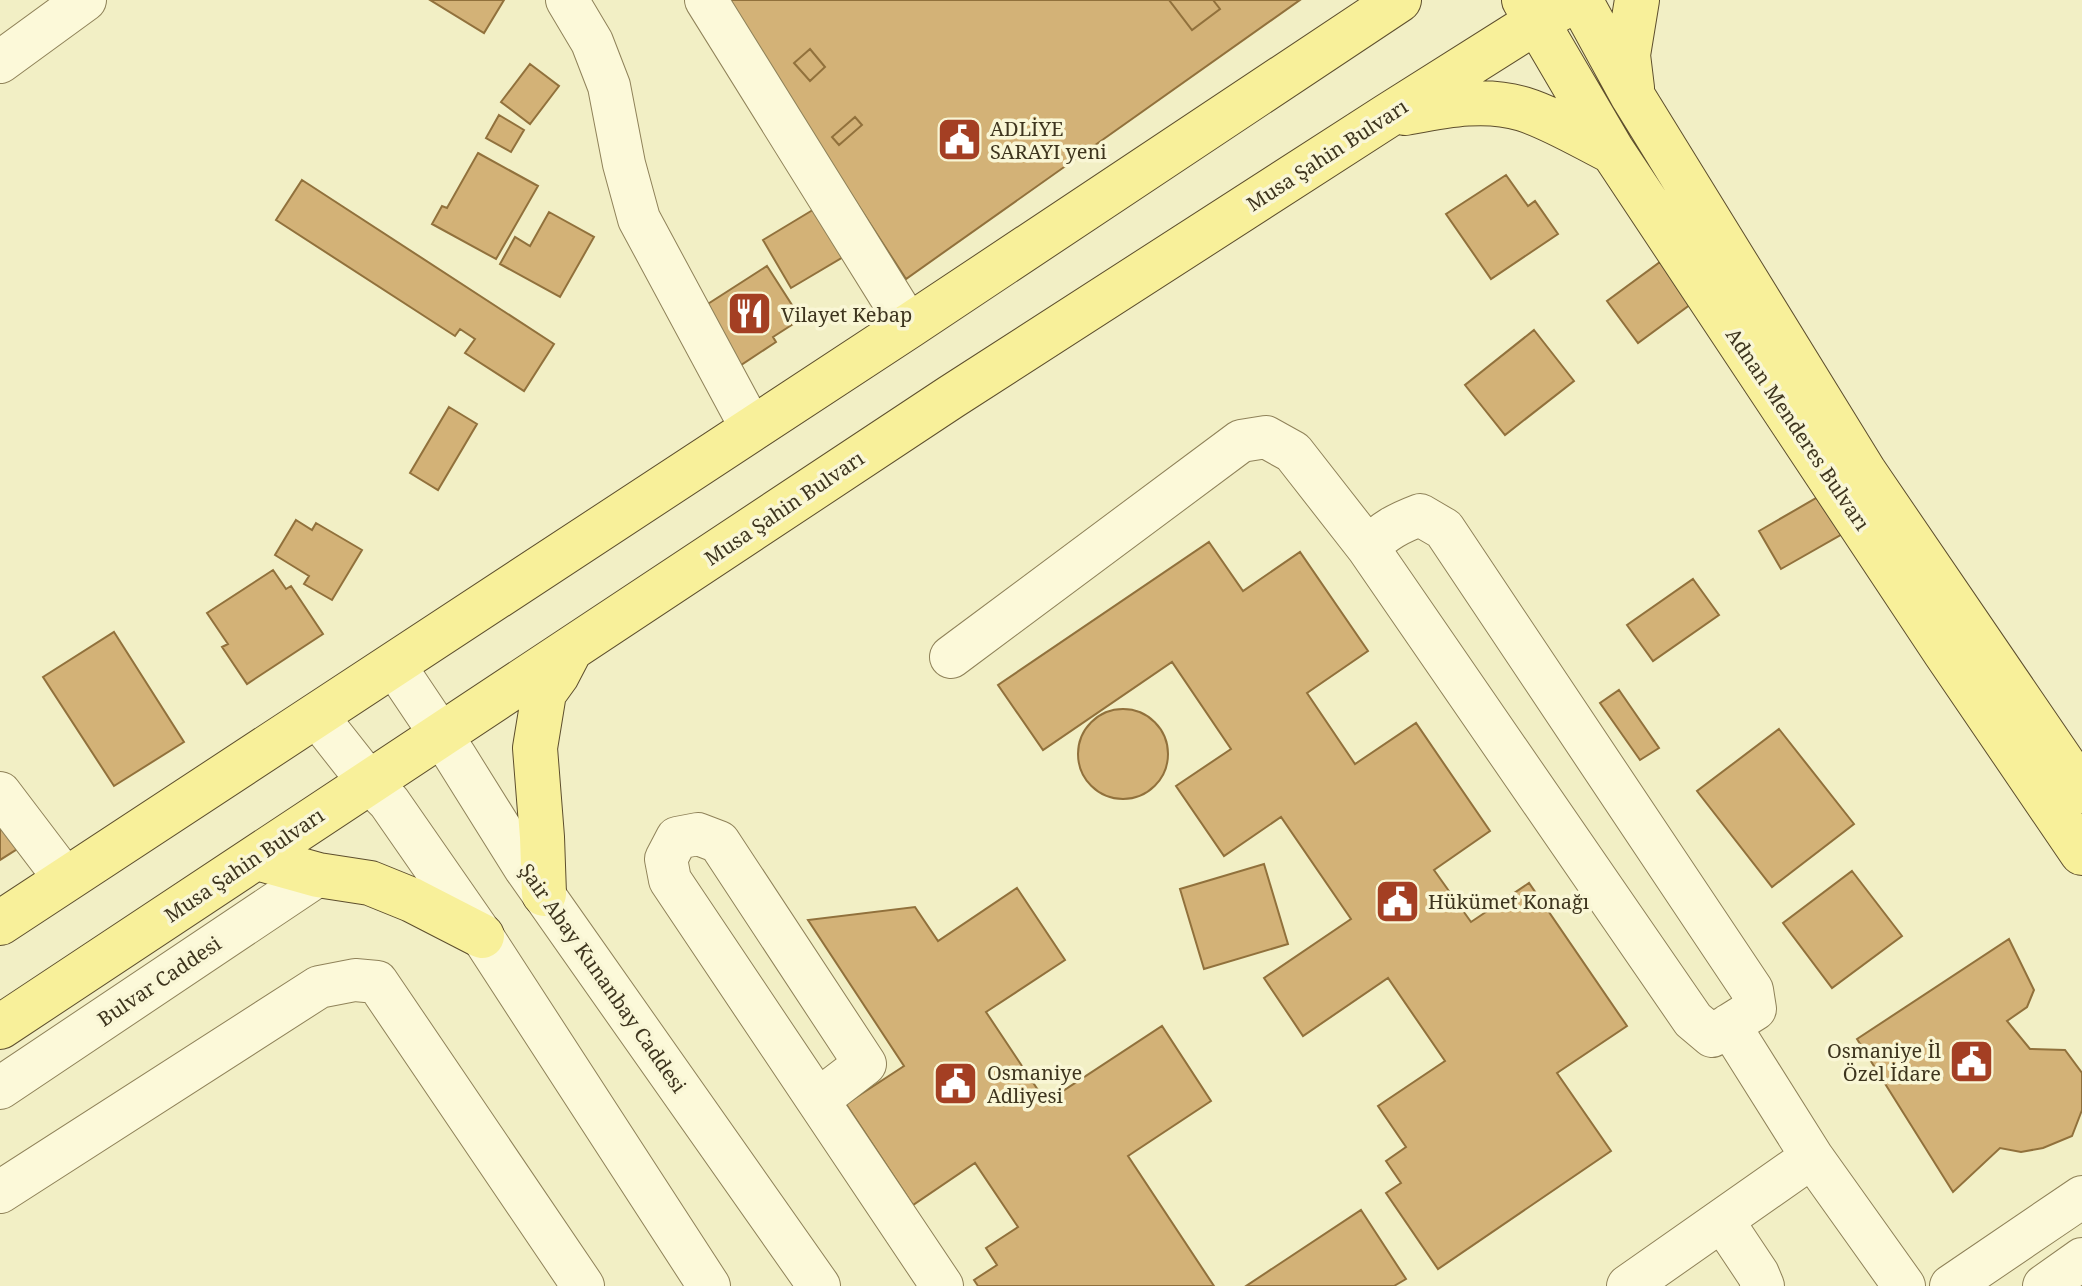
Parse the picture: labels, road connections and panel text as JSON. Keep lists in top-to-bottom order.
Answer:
{
  "streets": {
    "main road": ["Musa Şahin Bulvarı", "Adnan Menderes Bulvarı"],
    "street": ["Şair Abay Kunanbay Caddesi", "Bulvar Caddesi"]
  },
  "crossings": [
    ["Musa Şahin Bulvarı", "Adnan Menderes Bulvarı"],
    ["Musa Şahin Bulvarı", "Şair Abay Kunanbay Caddesi"]
  ],
  "places": {
    "public building": [
      "ADLİYE SARAYI yeni",
      "Hükümet Konağı",
      "Osmaniye İl Özel İdare",
      "Osmaniye Adliyesi"
    ],
    "restaurant": ["Vilayet Kebap"]
  }
}
